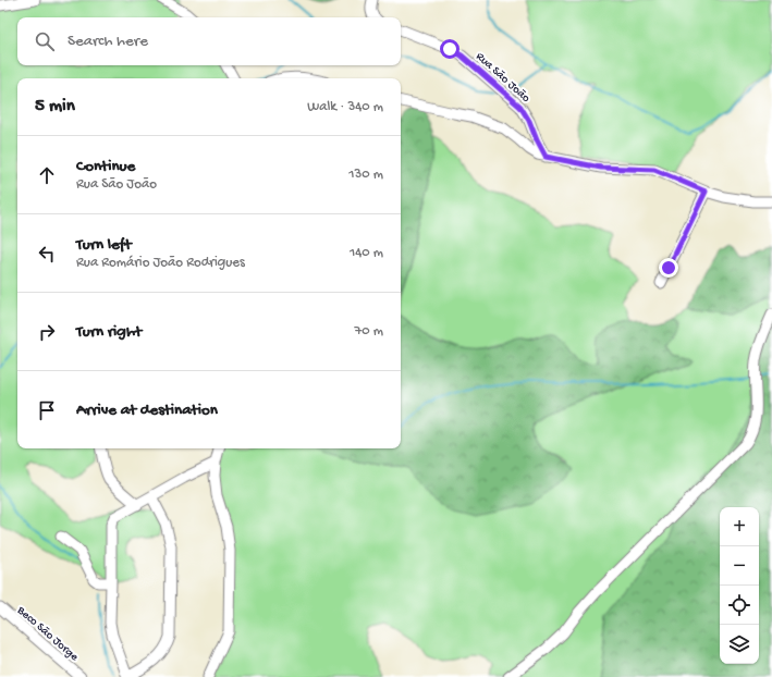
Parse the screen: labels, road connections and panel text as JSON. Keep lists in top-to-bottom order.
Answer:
{
  "streets": {
    "street": ["Rua São João", "Beco São Jorge"]
  },
  "page": {
    "search": "Search here",
    "heading": ["5 min", "Walk · 340 m"],
    "list": [
      ["Continue", "Rua São João", "130 m"],
      ["Turn left", "Rua Romário João Rodrigues", "140 m"],
      ["Turn right", "70 m"],
      "Arrive at destination"
    ],
    "map_buttons": ["+", "−"]
  }
}
